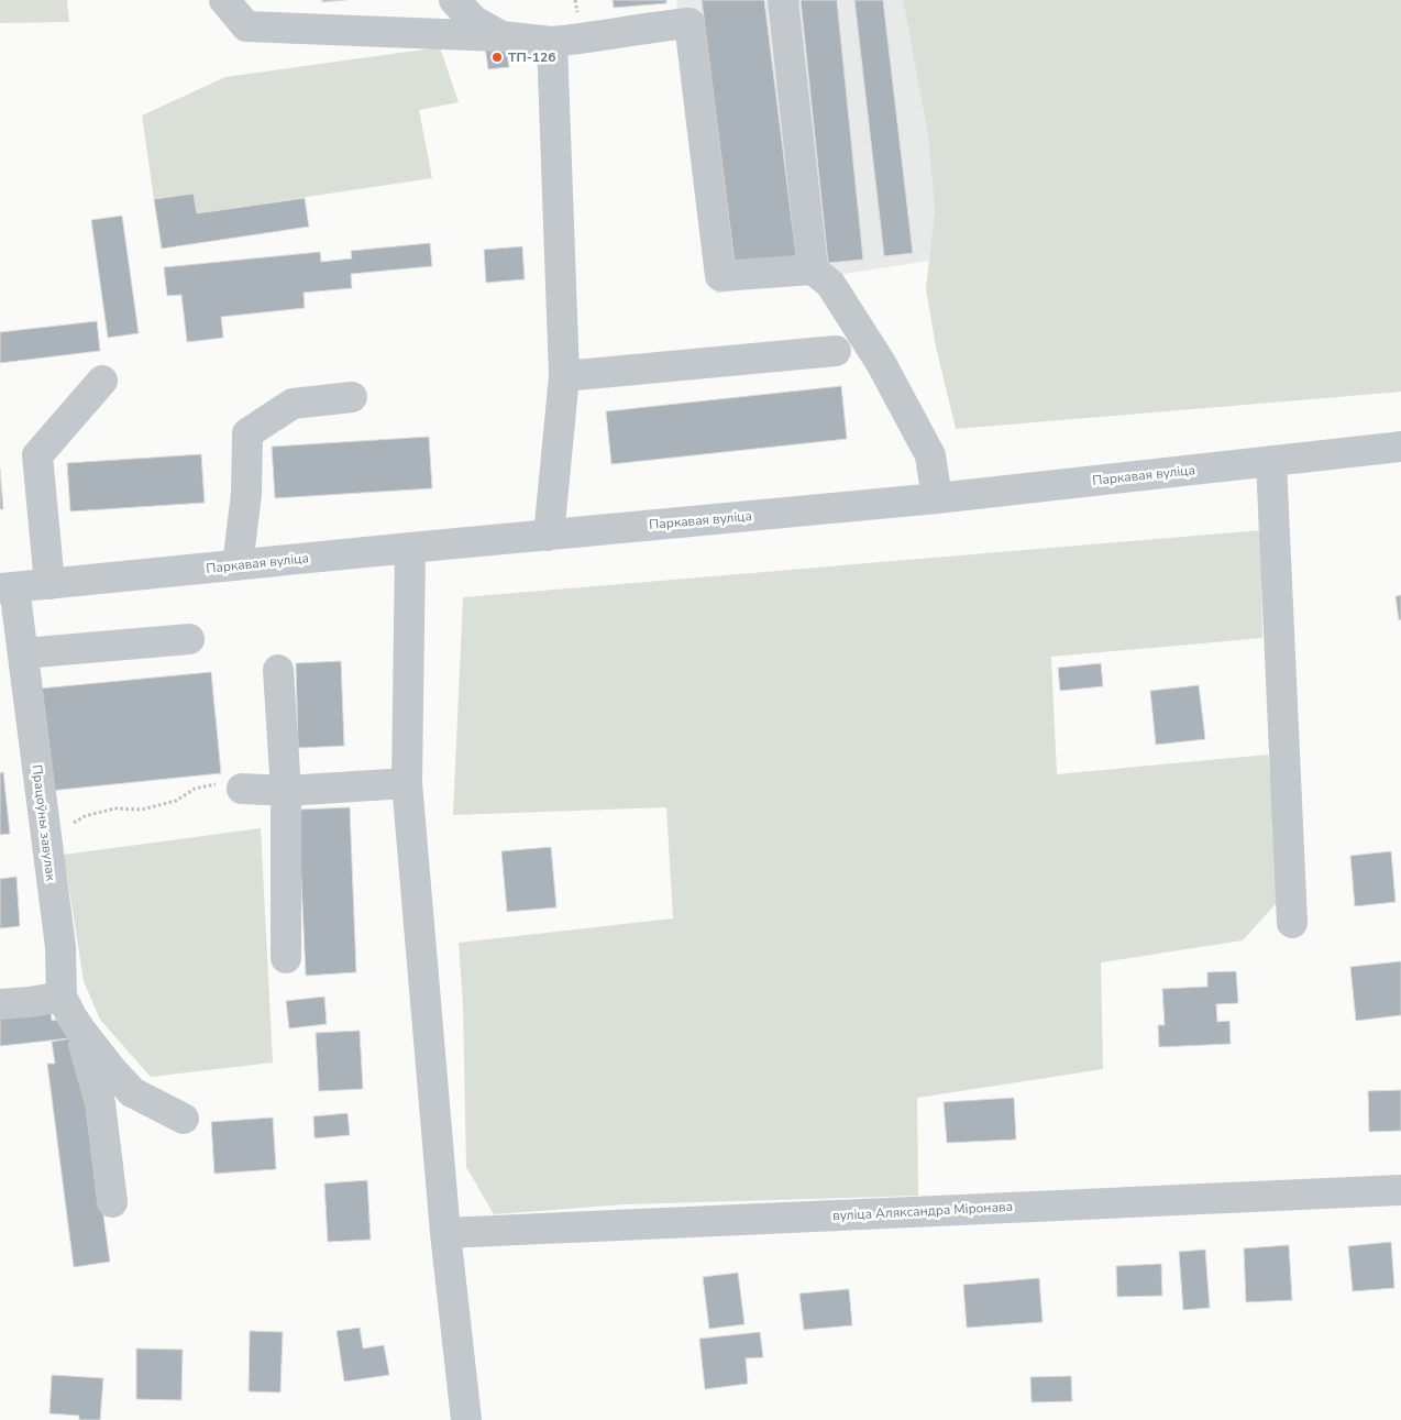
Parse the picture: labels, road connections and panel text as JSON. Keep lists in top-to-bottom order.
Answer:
{
  "streets": {
    "street": ["Паркавая вуліца", "Працоўны завулак", "вуліца Аляксандра Міронава"]
  },
  "crossings": [
    ["Паркавая вуліца", "Працоўны завулак"]
  ],
  "places": ["ТП-126"]
}
